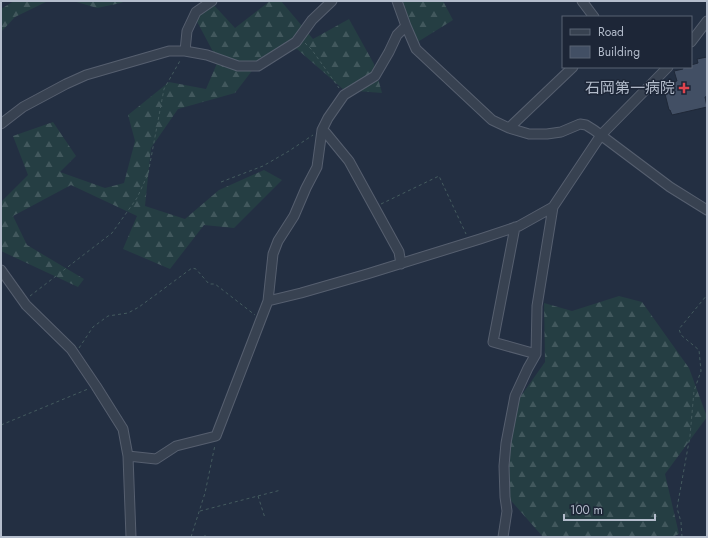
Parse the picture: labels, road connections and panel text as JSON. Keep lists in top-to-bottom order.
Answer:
{
  "places": {
    "health": ["石岡第一病院"]
  },
  "legend": ["Road", "Building"],
  "scale_bar": "100 m"
}
